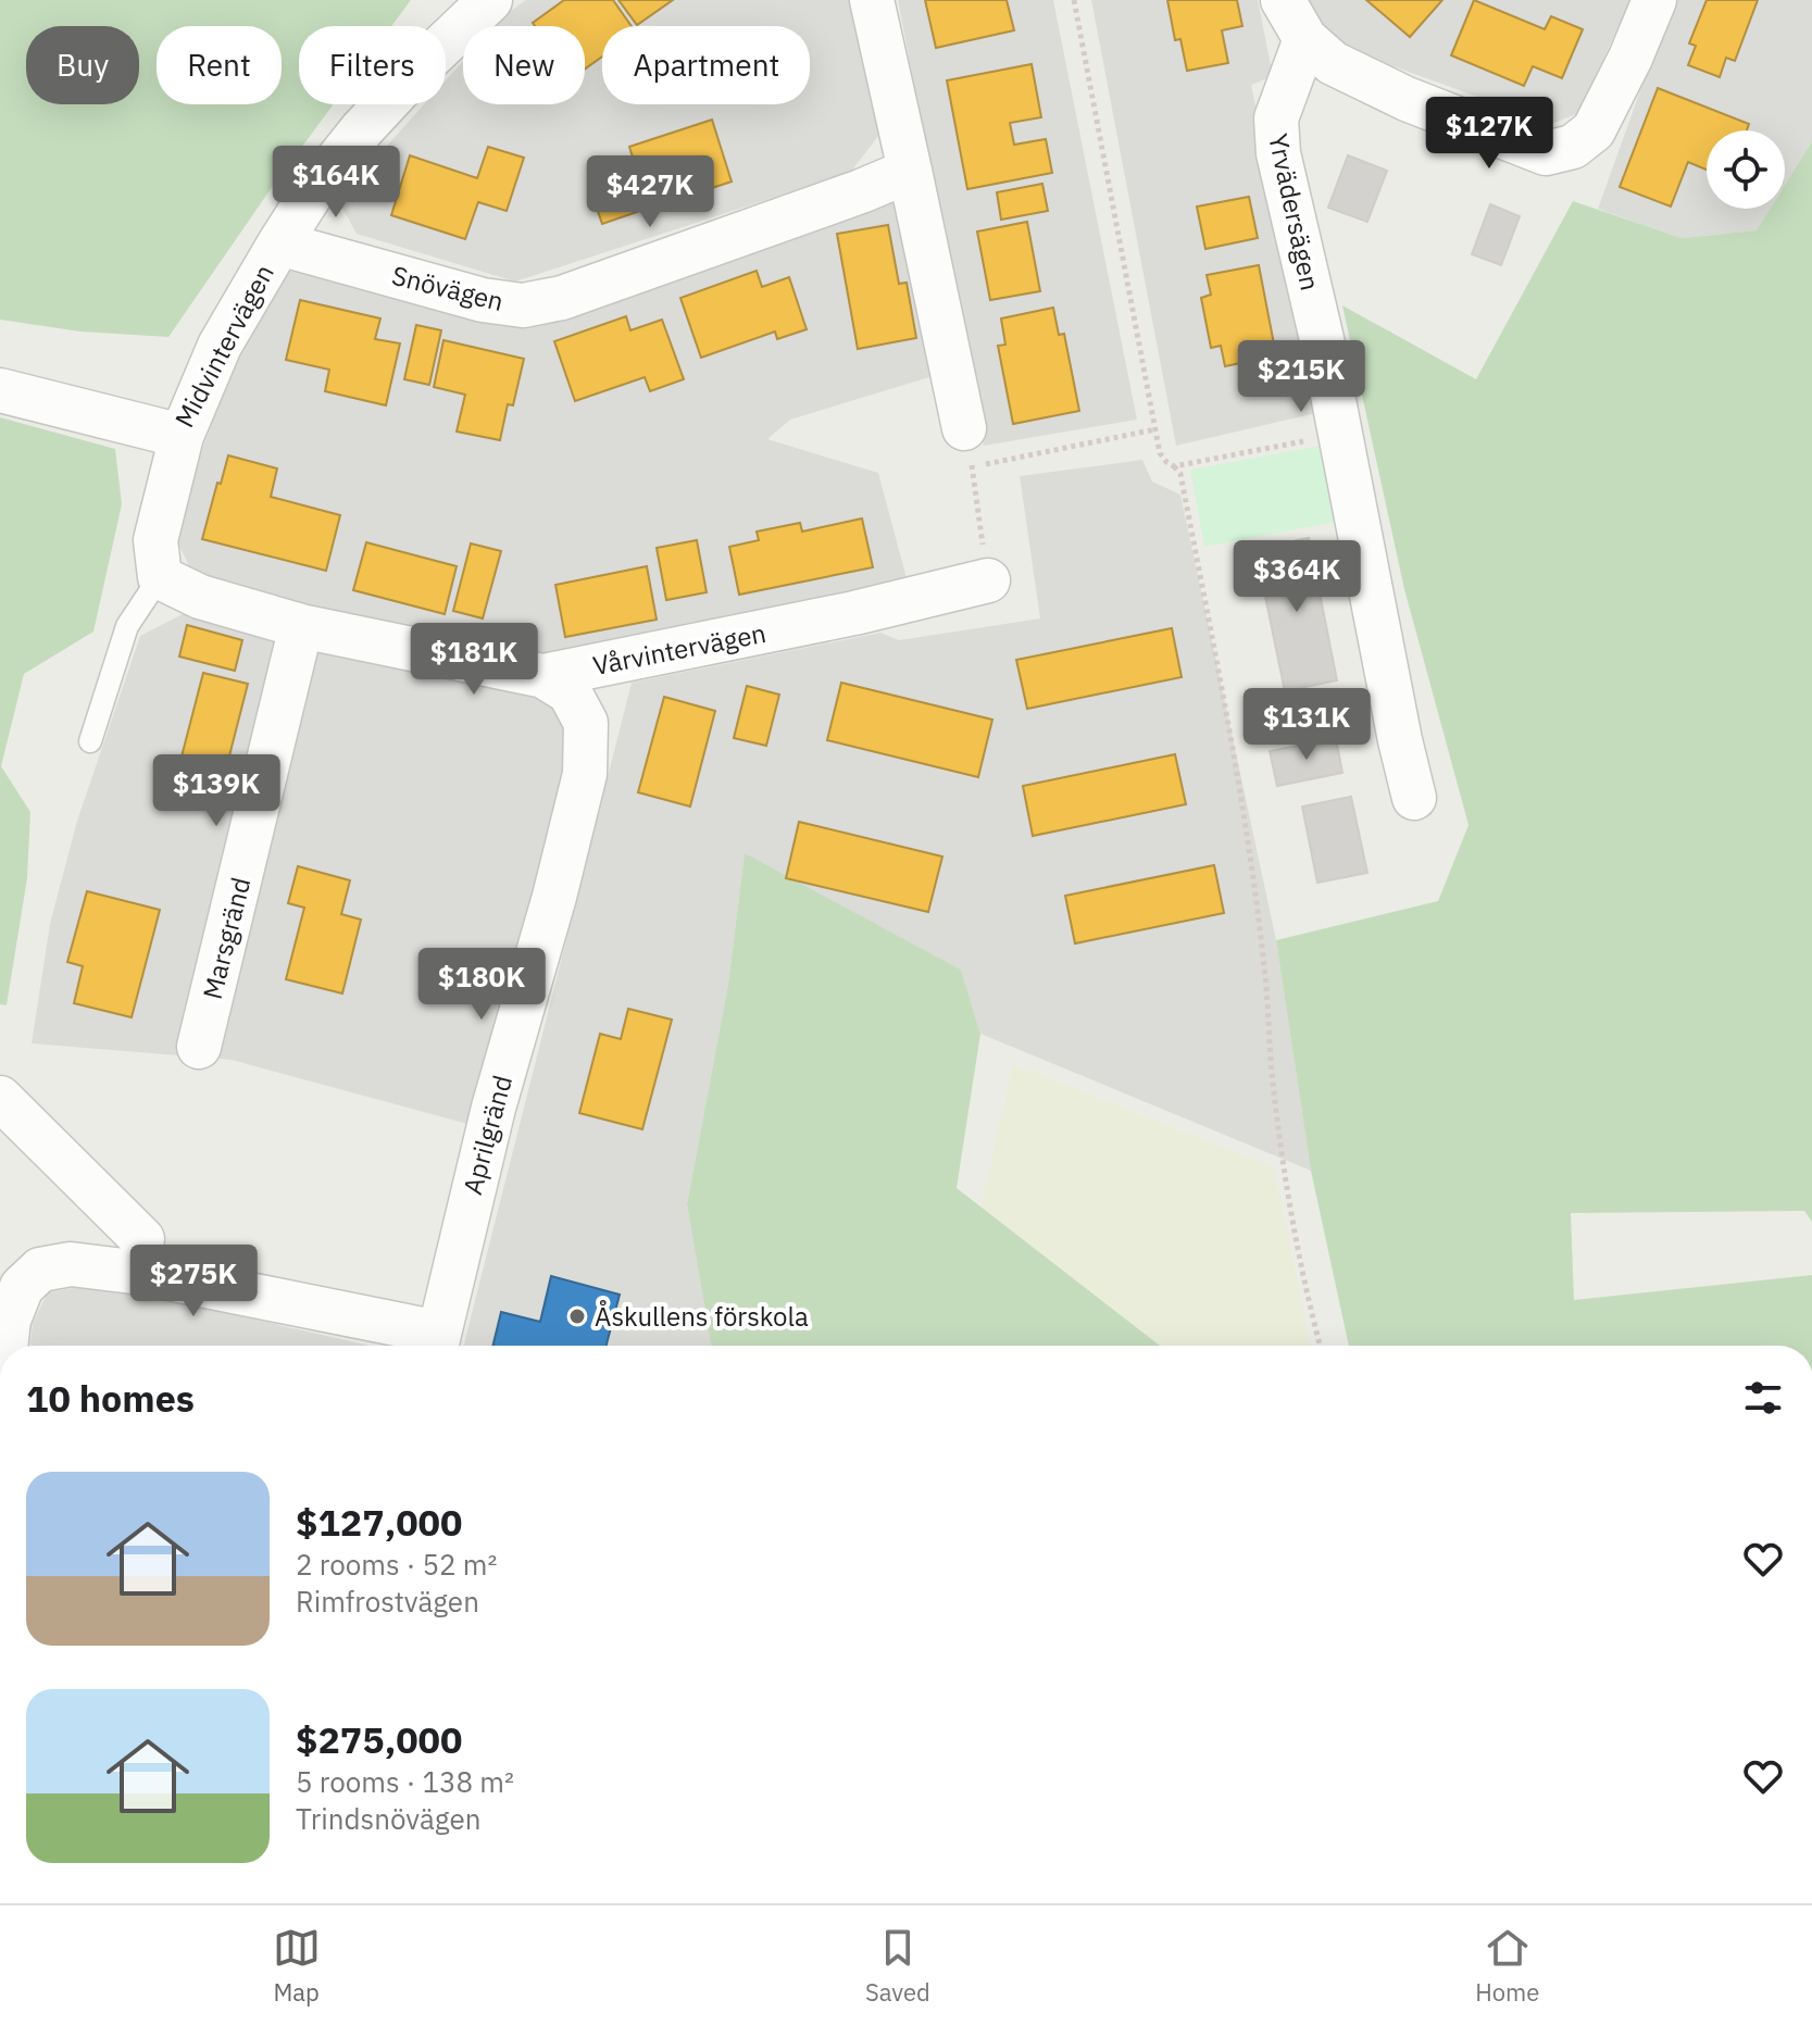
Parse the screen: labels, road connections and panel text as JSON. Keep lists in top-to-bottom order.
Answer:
{
  "streets": {
    "street": [
      "Yrvädersägen",
      "Snövägen",
      "Midvintervägen",
      "Vårvintervägen",
      "Marsgränd",
      "Aprilgränd"
    ]
  },
  "crossings": [
    ["Snövägen", "Midvintervägen"],
    ["Vårvintervägen", "Marsgränd"],
    ["Vårvintervägen", "Aprilgränd"]
  ],
  "places": ["Åskullens förskola"],
  "page": {
    "chip": [
      "Buy",
      "Rent",
      "Filters",
      "New",
      "Apartment"
    ],
    "price": [
      "$127K",
      "$164K",
      "$427K",
      "$215K",
      "$364K",
      "$181K",
      "$131K",
      "$139K",
      "$180K",
      "$275K"
    ],
    "heading": "10 homes",
    "list": [
      {
        "name": "$127,000",
        "note": "2 rooms · 52 m² · Rimfrostvägen"
      },
      {
        "name": "$275,000",
        "note": "5 rooms · 138 m² · Trindsnövägen"
      }
    ],
    "tabs": ["Map", "Saved", "Home"]
  }
}
